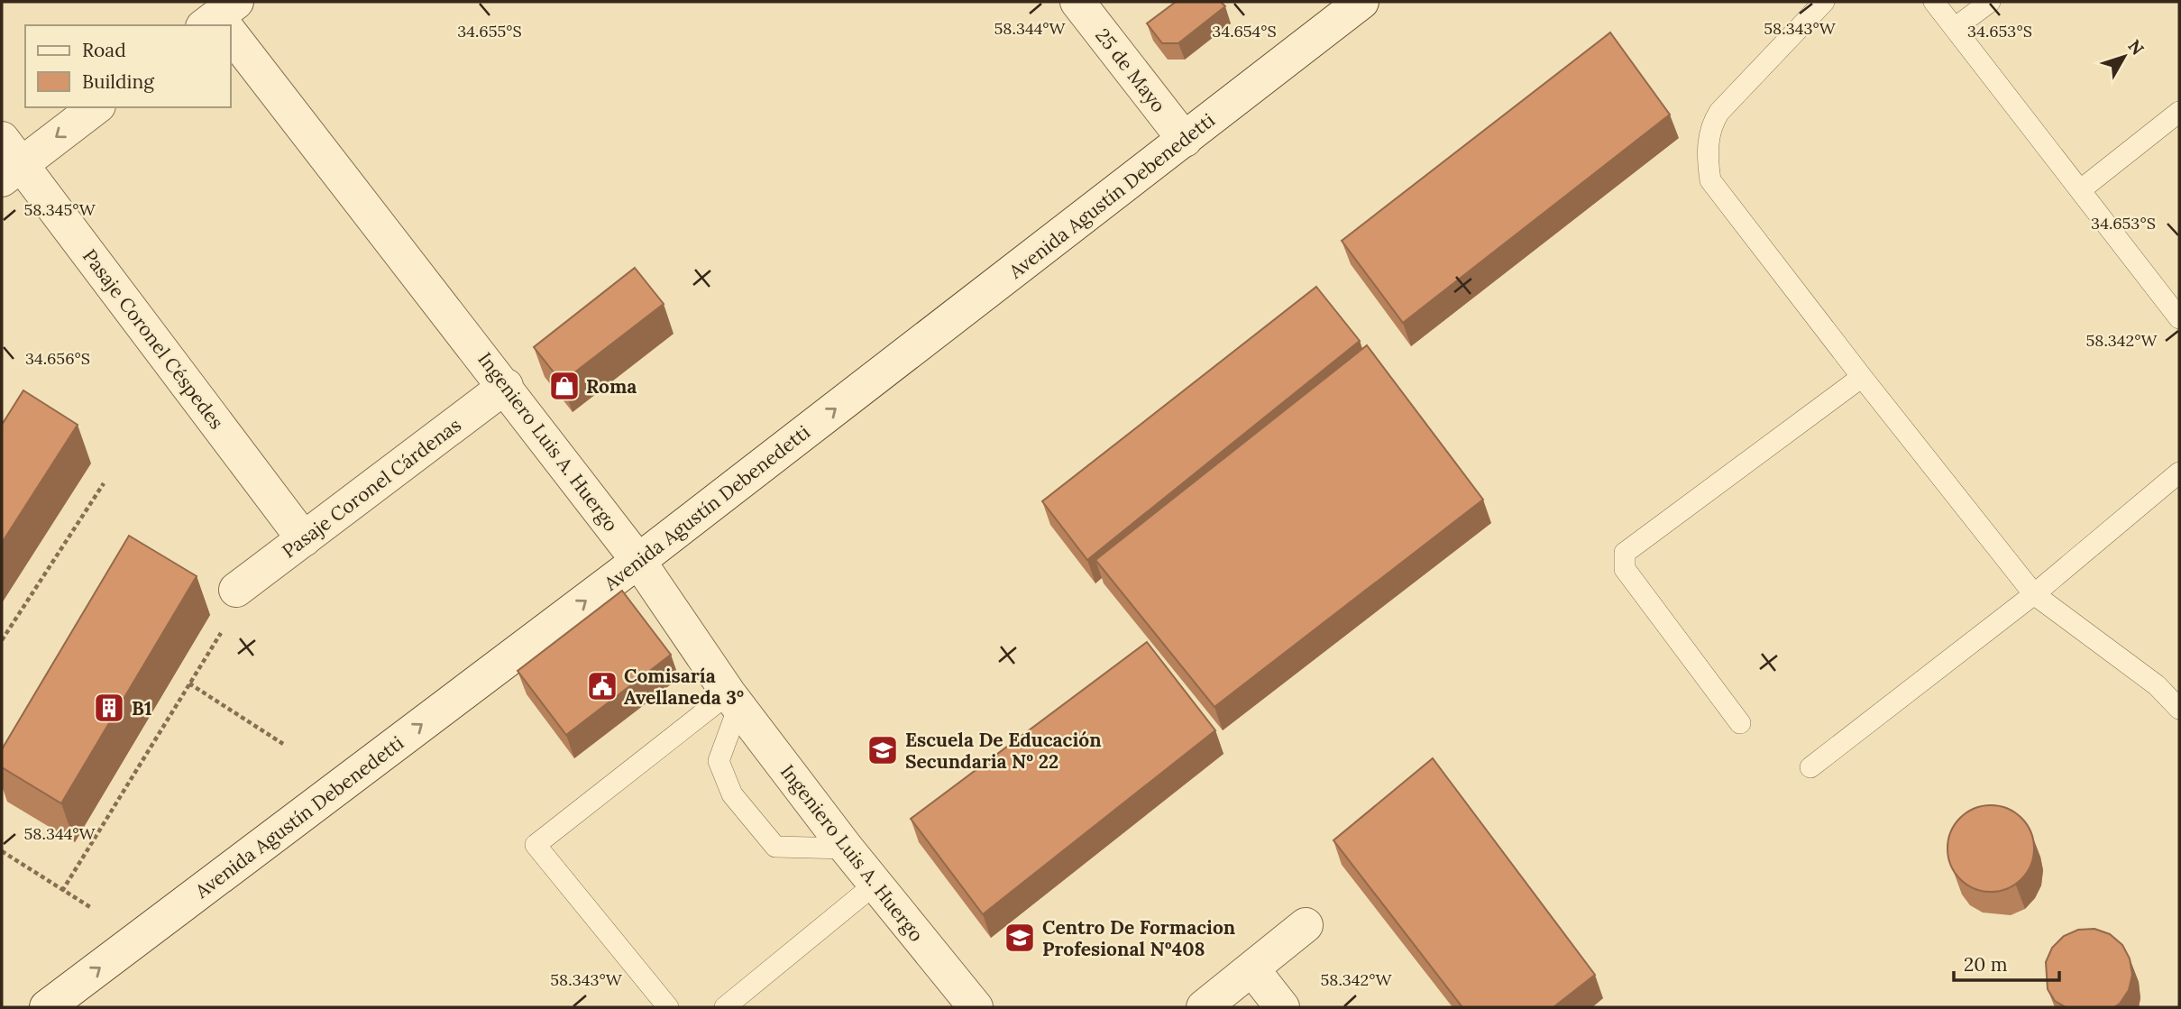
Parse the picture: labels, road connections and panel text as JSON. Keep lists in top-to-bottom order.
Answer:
{
  "streets": {
    "street": [
      "25 de Mayo",
      "Avenida Agustín Debenedetti",
      "Pasaje Coronel Céspedes",
      "Ingeniero Luis A. Huergo",
      "Pasaje Coronel Cárdenas"
    ]
  },
  "crossings": [
    ["25 de Mayo", "Avenida Agustín Debenedetti"],
    ["Avenida Agustín Debenedetti", "Ingeniero Luis A. Huergo"],
    ["Pasaje Coronel Céspedes", "Pasaje Coronel Cárdenas"],
    ["Ingeniero Luis A. Huergo", "Pasaje Coronel Cárdenas"]
  ],
  "one_way": ["Avenida Agustín Debenedetti"],
  "places": {
    "shop": ["Roma"],
    "public building": ["Comisaría Avellaneda 3°"],
    "building": ["B1"],
    "school or university": ["Escuela De Educación Secundaria Nº 22", "Centro De Formacion Profesional Nº408"]
  },
  "legend": ["Road", "Building"],
  "scale_bar": "20 m",
  "north": "top right",
  "coordinates": [
    "58.344°W",
    "58.343°W",
    "34.655°S",
    "34.654°S",
    "34.653°S",
    "58.345°W",
    "58.342°W",
    "34.656°S"
  ]
}
